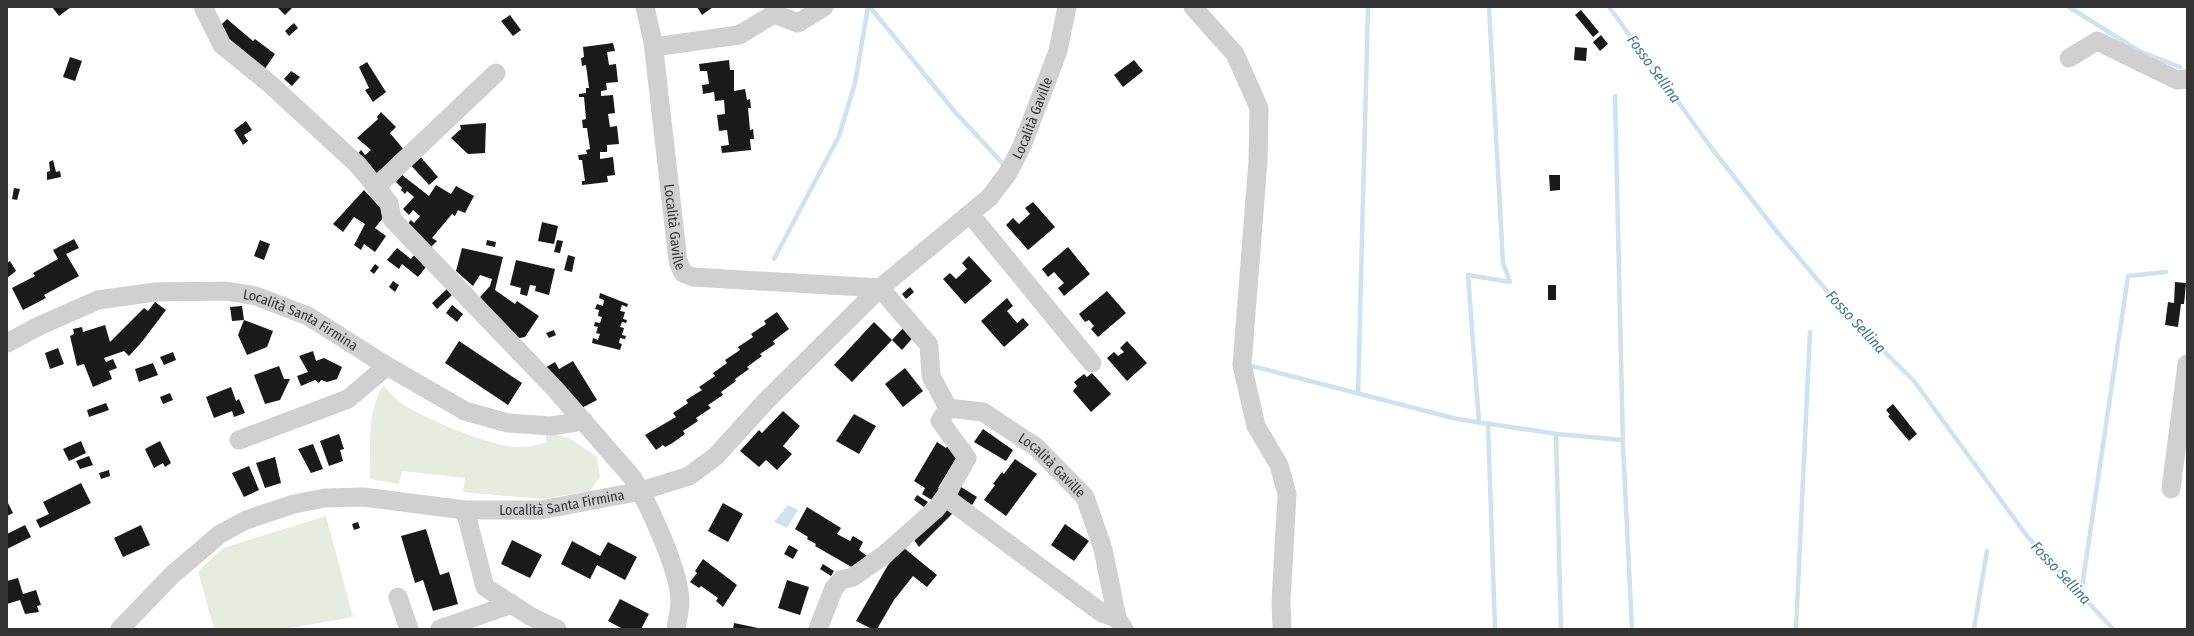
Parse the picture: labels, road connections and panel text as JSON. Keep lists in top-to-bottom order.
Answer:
{
  "streets": {
    "street": ["Località Gaville", "Località Santa Firmina"]
  },
  "crossings": [
    ["Località Gaville", "Località Santa Firmina"]
  ],
  "water": ["Fosso Sellina"]
}
